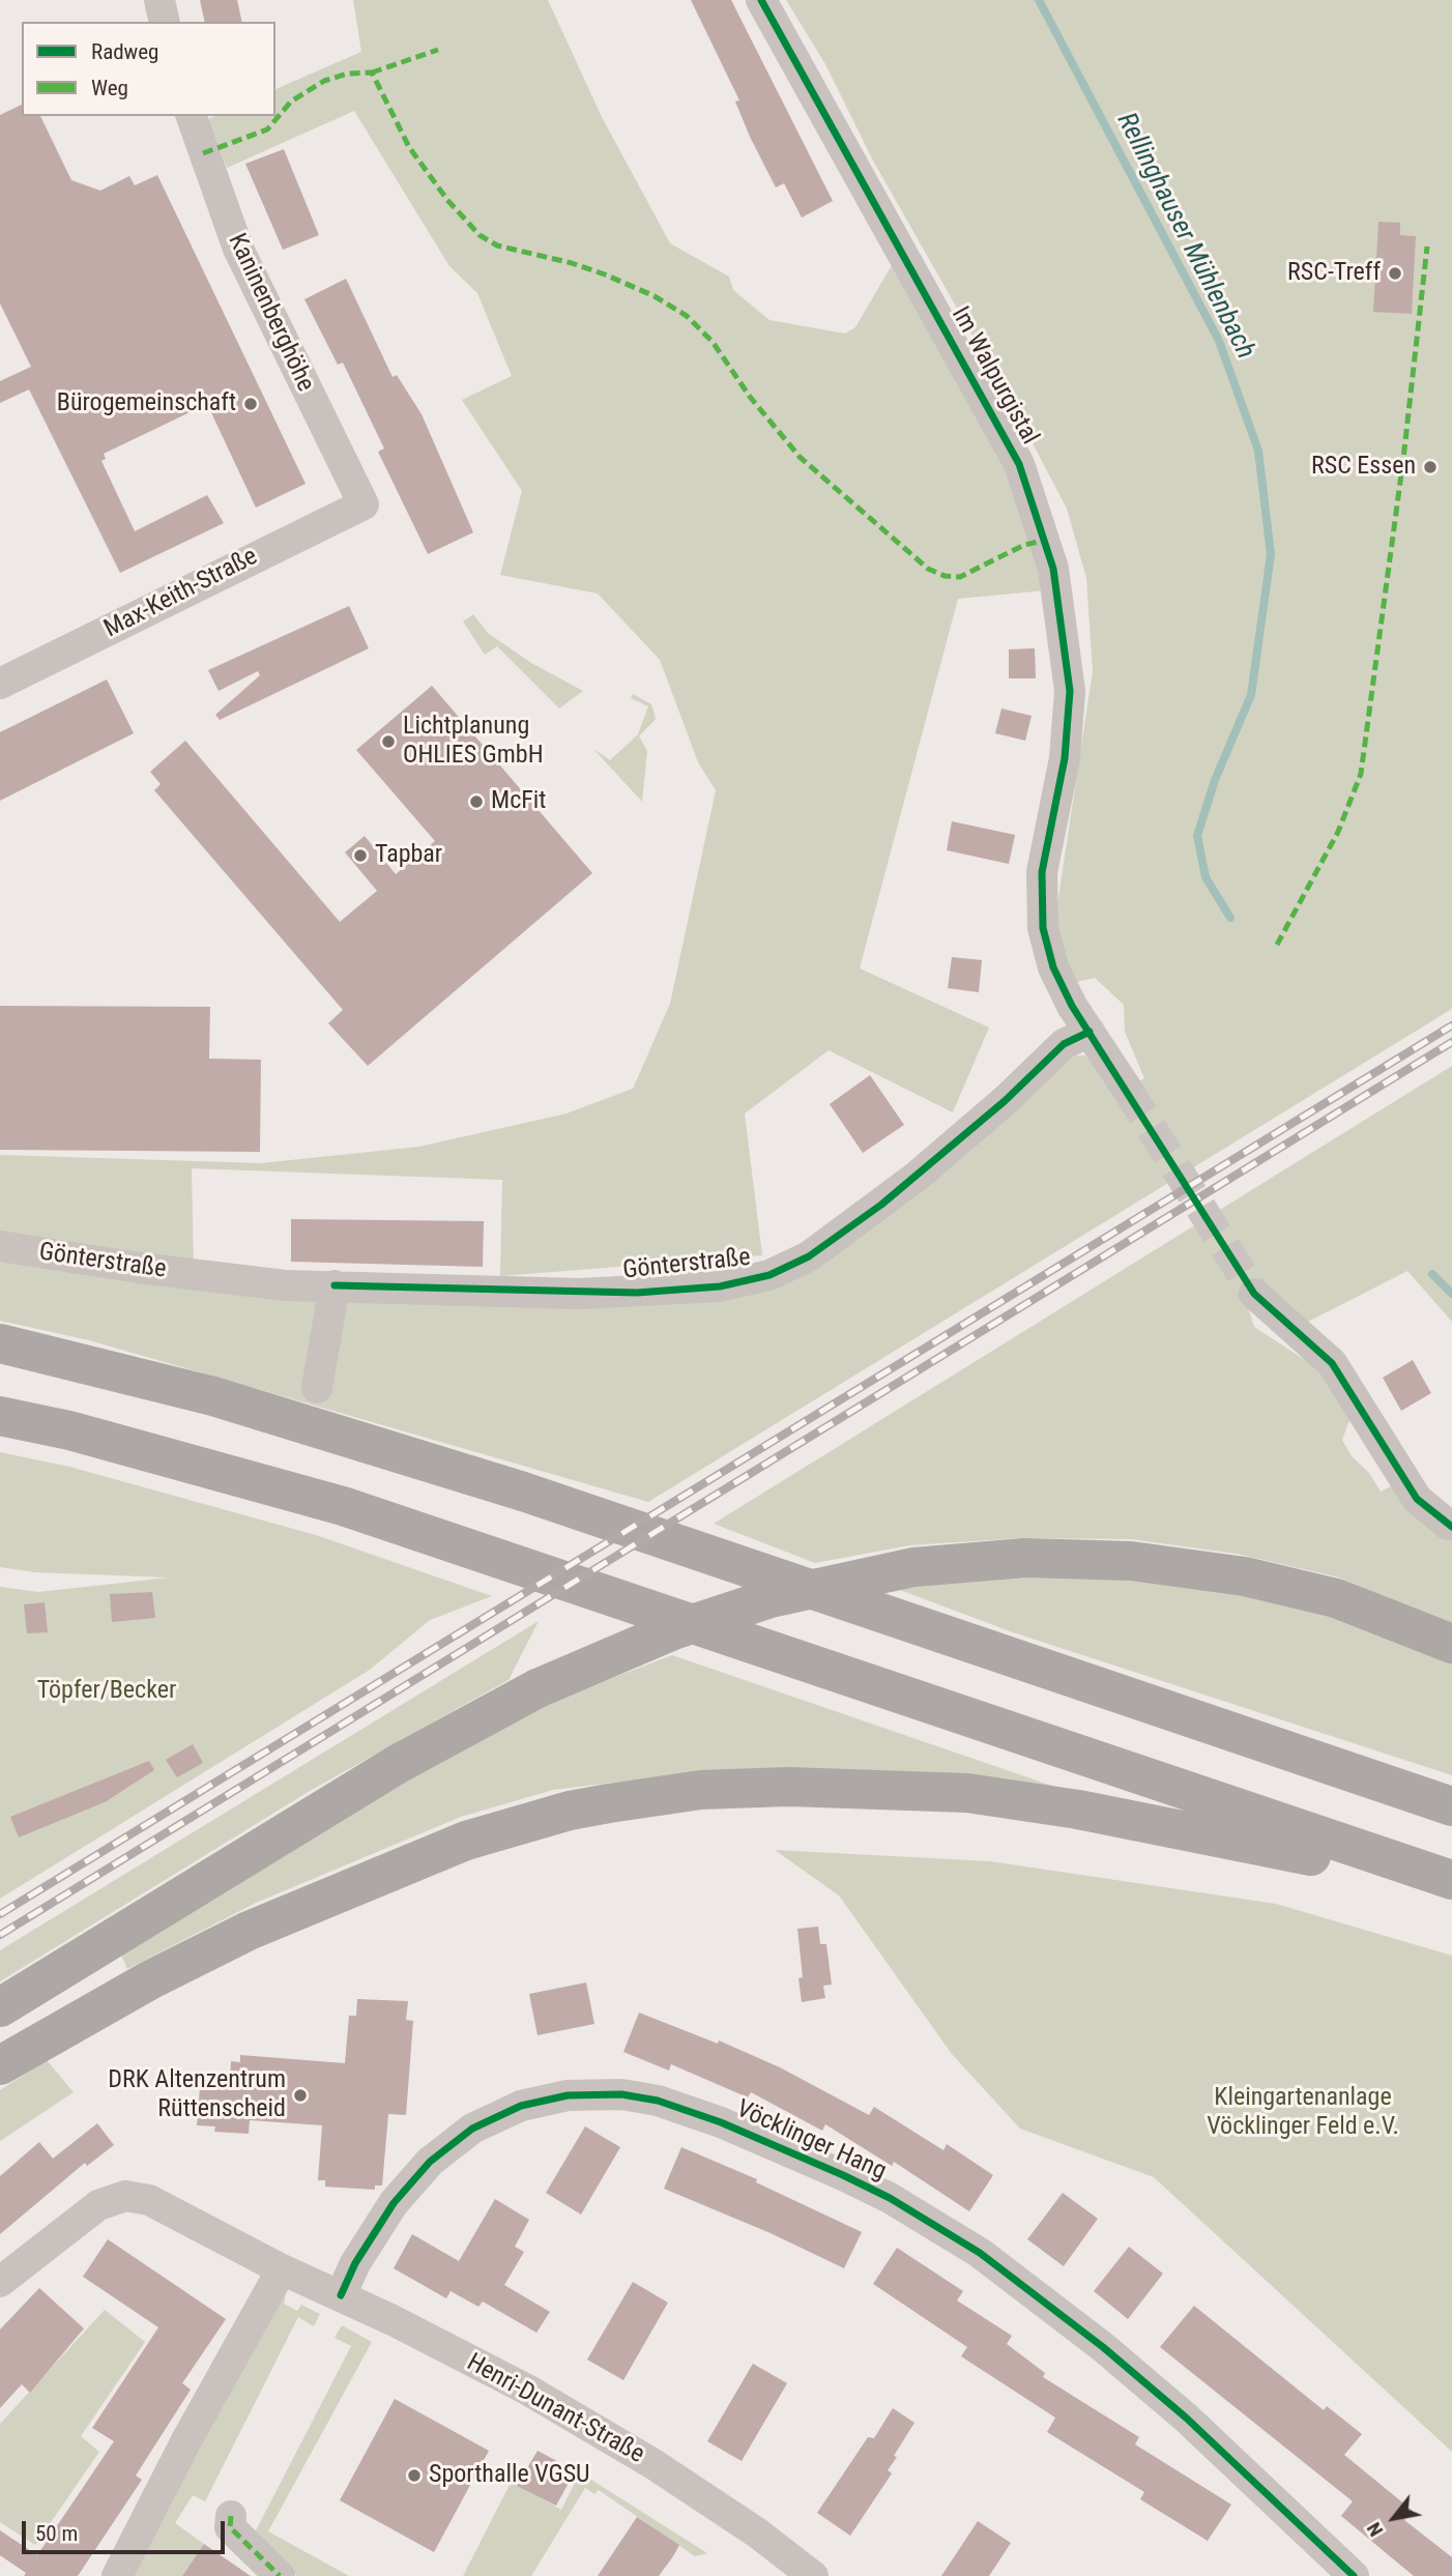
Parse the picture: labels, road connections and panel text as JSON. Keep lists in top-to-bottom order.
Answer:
{
  "streets": {
    "street": [
      "Kaninenberghöhe",
      "Im Walpurgistal",
      "Max-Keith-Straße",
      "Gönterstraße",
      "Vöcklinger Hang",
      "Henri-Dunant-Straße"
    ]
  },
  "crossings": [
    ["Kaninenberghöhe", "Max-Keith-Straße"],
    ["Im Walpurgistal", "Gönterstraße"],
    ["Vöcklinger Hang", "Henri-Dunant-Straße"]
  ],
  "water": ["Rellinghauser Mühlenbach"],
  "parks": ["Töpfer/Becker", "Kleingartenanlage Vöcklinger Feld e.V."],
  "places": [
    "RSC-Treff",
    "Bürogemeinschaft",
    "RSC Essen",
    "Lichtplanung OHLIES GmbH",
    "McFit",
    "Tapbar",
    "DRK Altenzentrum Rüttenscheid",
    "Sporthalle VGSU"
  ],
  "legend": ["Radweg", "Weg"],
  "scale_bar": "50 m",
  "north": "bottom left"
}
